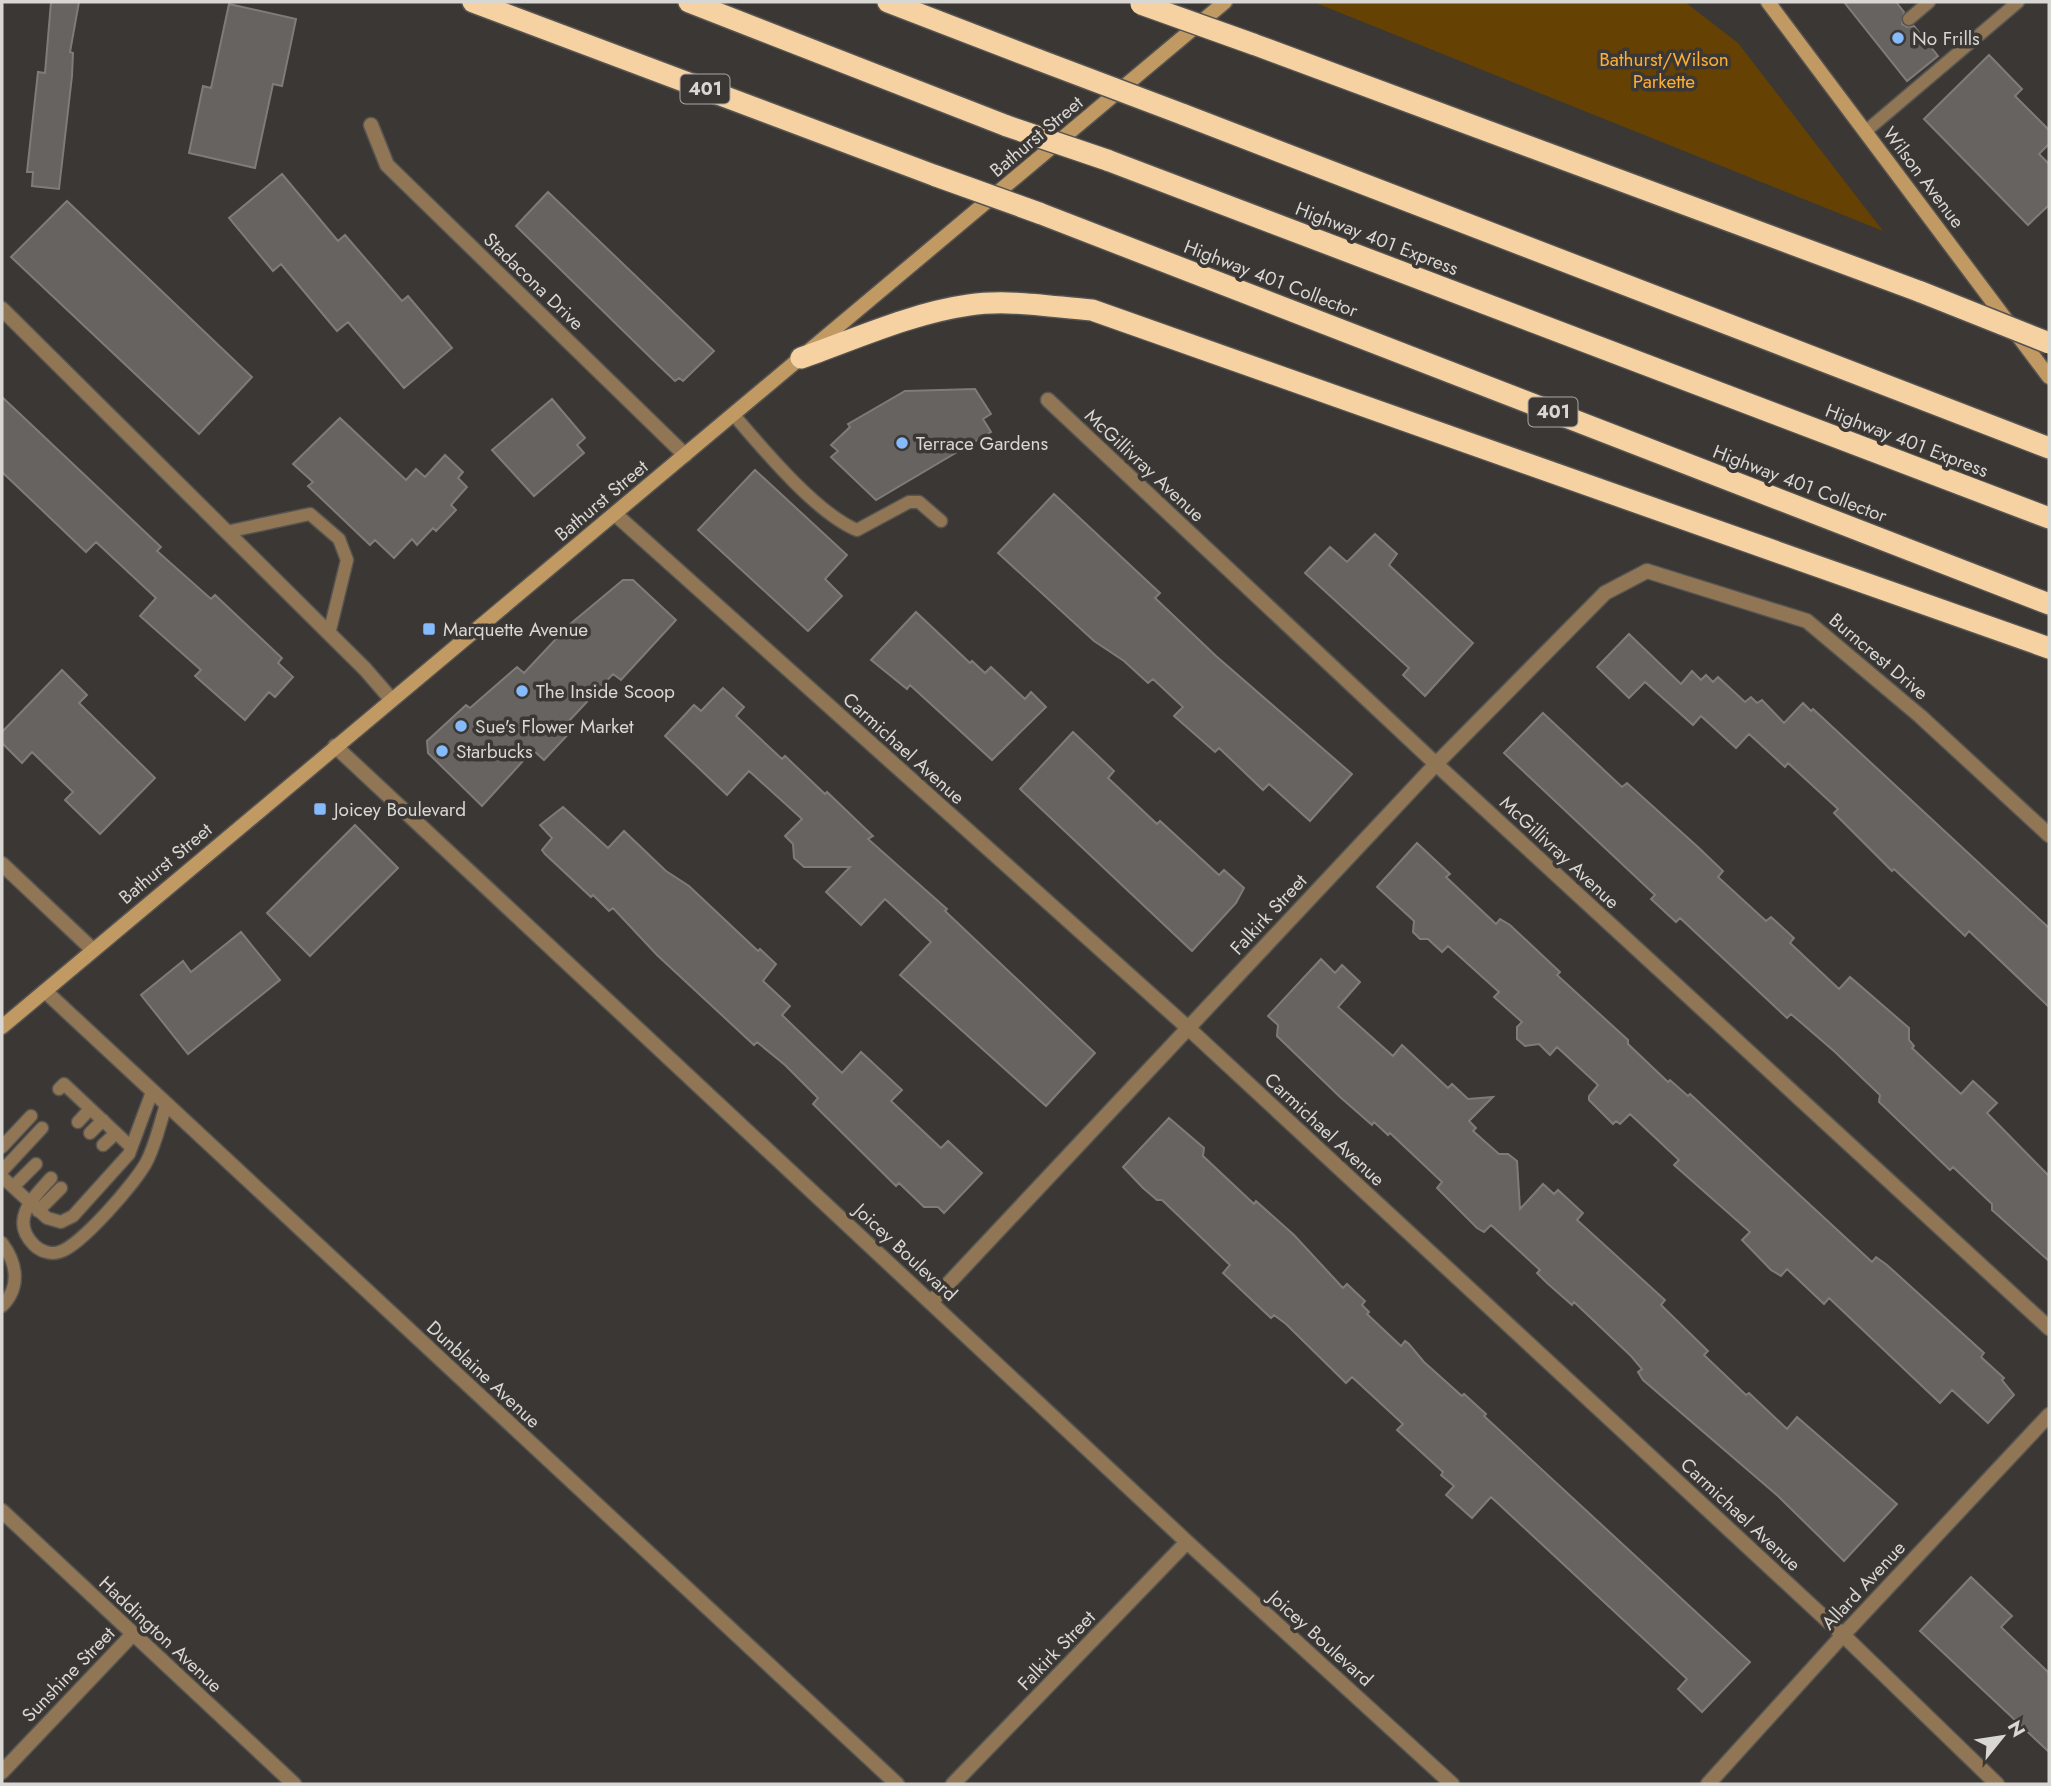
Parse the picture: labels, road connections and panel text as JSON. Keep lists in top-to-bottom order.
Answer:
{
  "streets": {
    "highway": ["401", "Highway 401 Express", "Highway 401 Collector"],
    "main road": ["Bathurst Street", "Wilson Avenue"],
    "street": [
      "Stadacona Drive",
      "McGillivray Avenue",
      "Burncrest Drive",
      "Carmichael Avenue",
      "Falkirk Street",
      "Joicey Boulevard",
      "Dunblaine Avenue",
      "Allard Avenue",
      "Haddington Avenue",
      "Sunshine Street"
    ]
  },
  "crossings": [
    ["Bathurst Street", "Stadacona Drive"],
    ["Bathurst Street", "Carmichael Avenue"],
    ["Bathurst Street", "Joicey Boulevard"],
    ["Bathurst Street", "Dunblaine Avenue"],
    ["McGillivray Avenue", "Falkirk Street"],
    ["Burncrest Drive", "Falkirk Street"],
    ["Carmichael Avenue", "Falkirk Street"],
    ["Carmichael Avenue", "Allard Avenue"],
    ["Falkirk Street", "Joicey Boulevard"],
    ["Haddington Avenue", "Sunshine Street"]
  ],
  "parks": ["Bathurst/Wilson Parkette"],
  "places": {
    "other": [
      "No Frills",
      "Terrace Gardens",
      "The Inside Scoop",
      "Sue's Flower Market",
      "Starbucks"
    ],
    "transit": ["Marquette Avenue", "Joicey Boulevard"]
  },
  "north": "top right"
}
